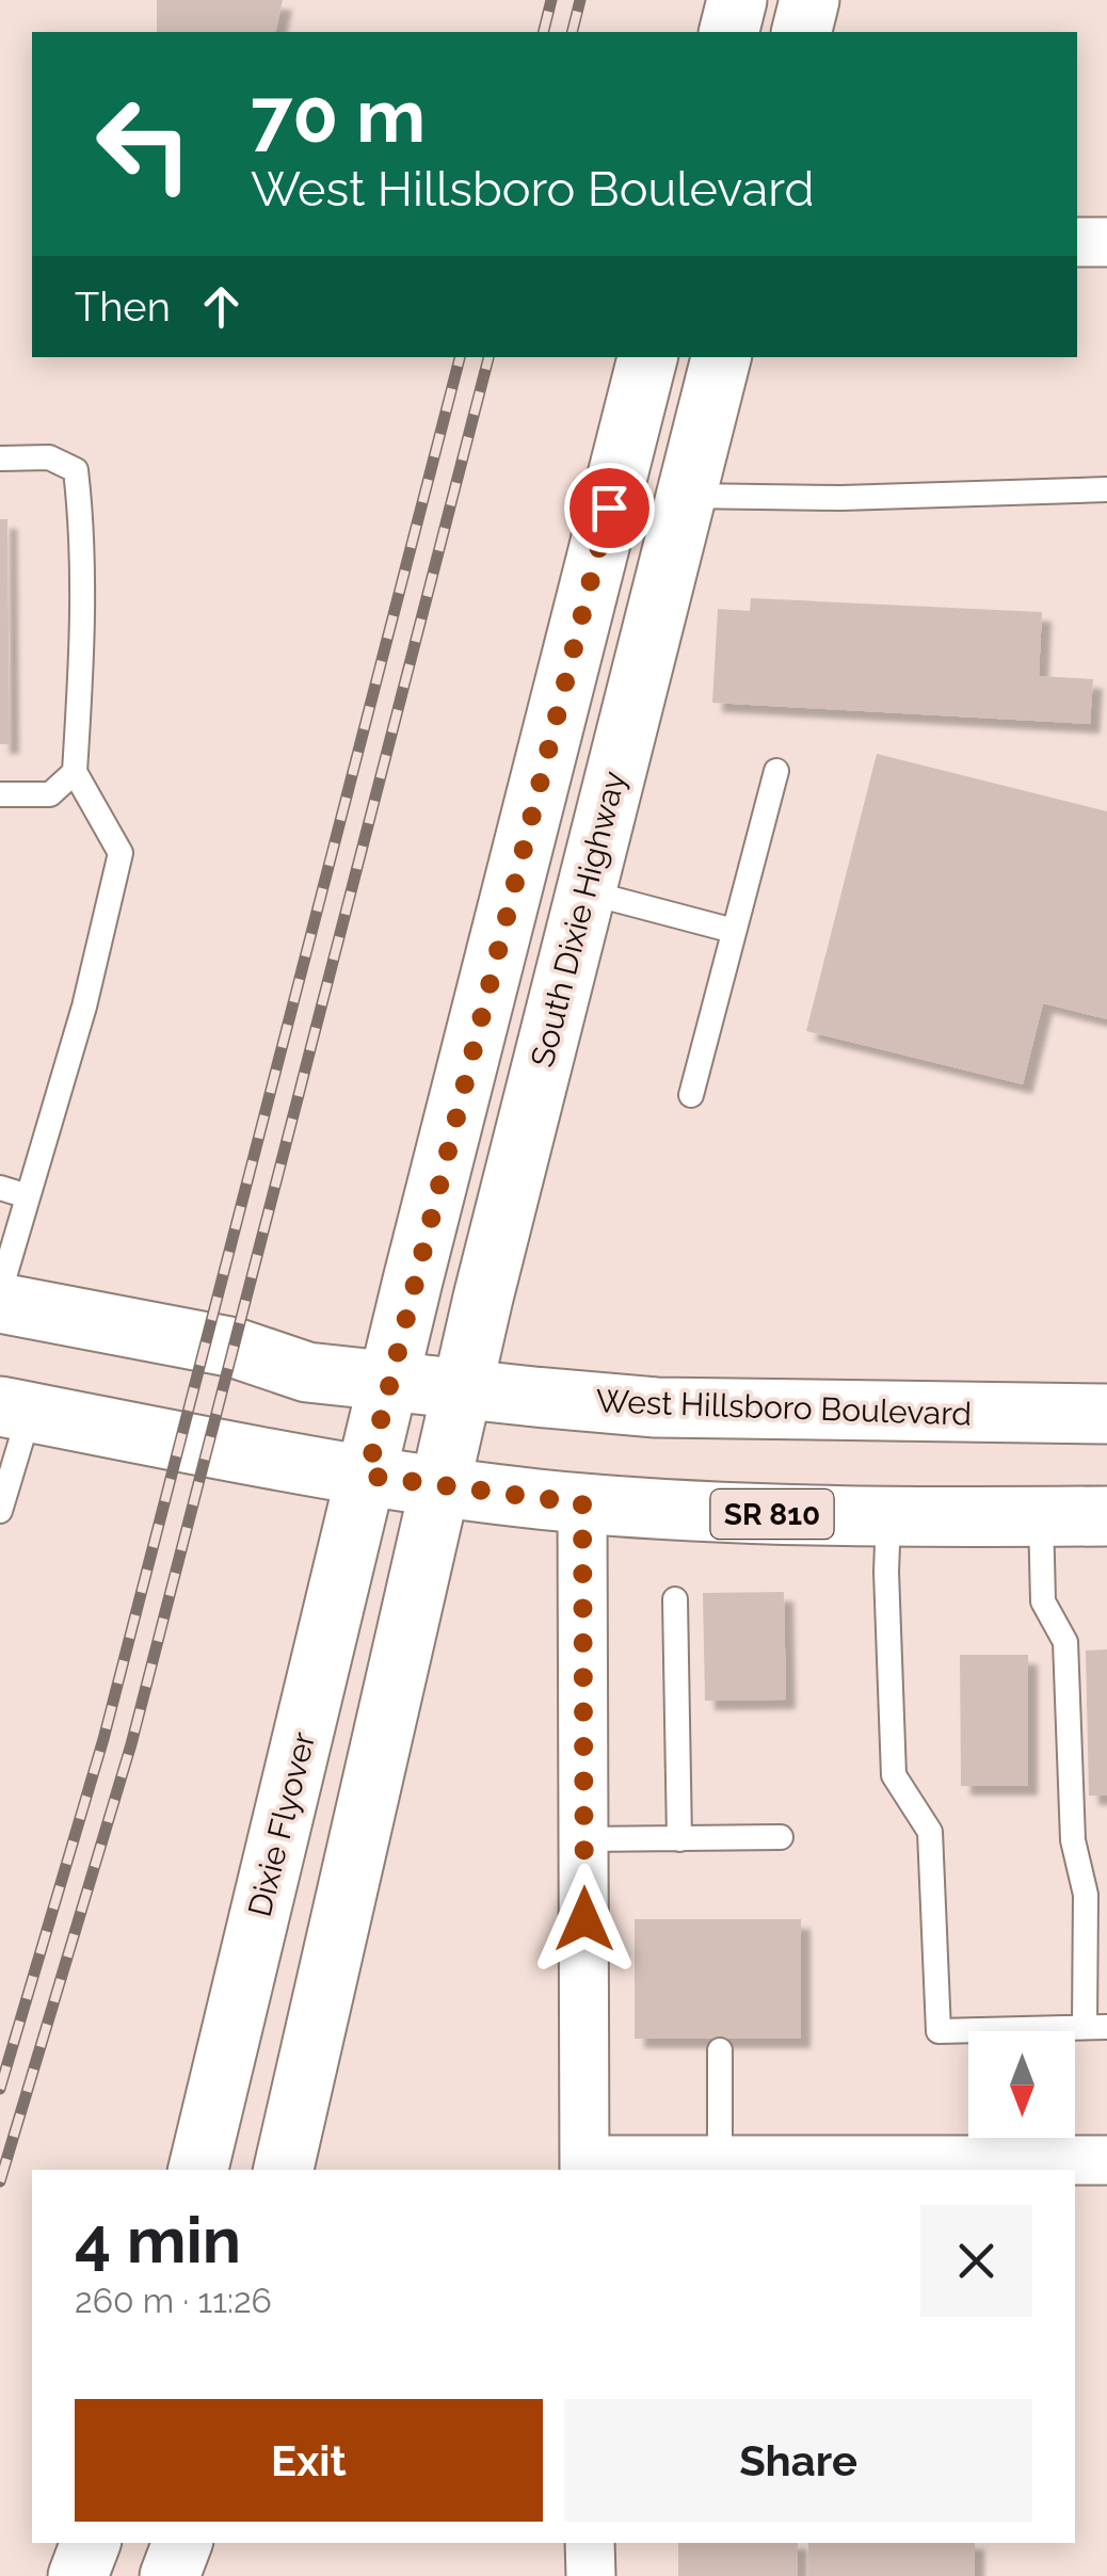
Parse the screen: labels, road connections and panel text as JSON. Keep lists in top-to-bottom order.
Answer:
{
  "streets": {
    "main road": [
      "South Dixie Highway",
      "West Hillsboro Boulevard",
      "SR 810",
      "Dixie Flyover"
    ]
  },
  "crossings": [
    ["South Dixie Highway", "West Hillsboro Boulevard"],
    ["South Dixie Highway", "SR 810"],
    ["SR 810", "Dixie Flyover"]
  ],
  "north": "bottom",
  "page": {
    "turn": ["70 m", "West Hillsboro Boulevard"],
    "then": "Then",
    "heading": ["4 min", "260 m · 11:26"],
    "buttons": ["Exit", "Share"]
  }
}
